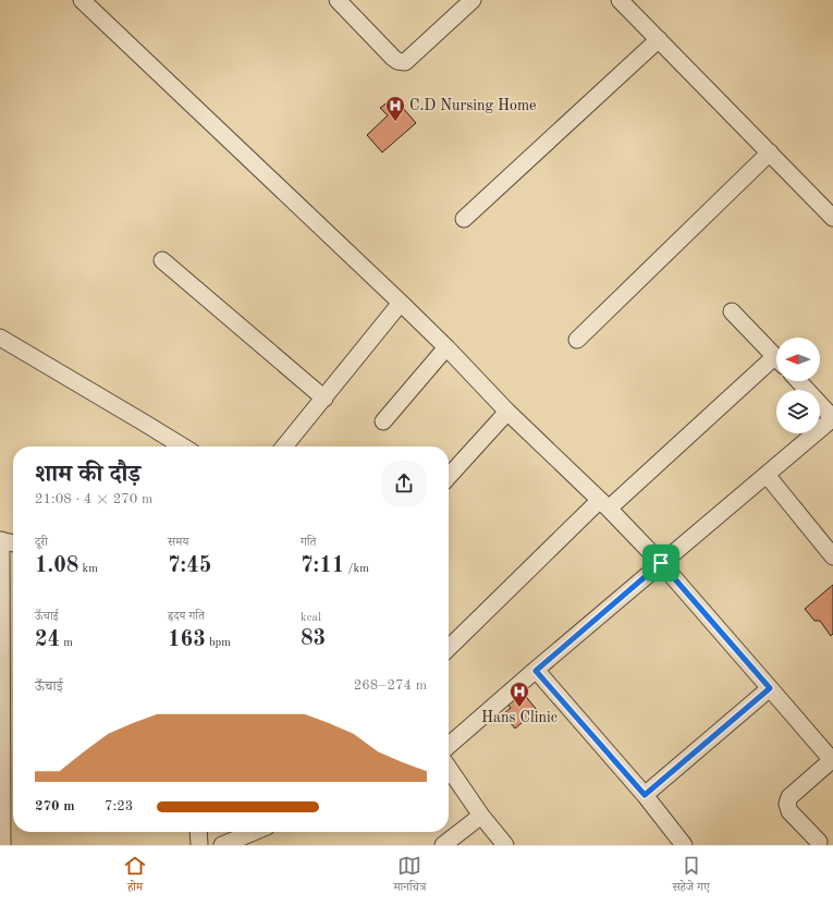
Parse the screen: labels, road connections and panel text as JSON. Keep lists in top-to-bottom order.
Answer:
{
  "places": {
    "hospital": ["C.D Nursing Home", "Hans Clinic"]
  },
  "north": "left",
  "page": {
    "heading": ["शाम की दौड़", "21:08 · 4 × 270 m"],
    "stats": [
      ["दूरी", "1.08 km"],
      ["समय", "7:45"],
      ["गति", "7:11 /km"],
      ["ऊँचाई", "24 m"],
      ["हृदय गति", "163 bpm"],
      ["kcal", "83"]
    ],
    "chart": ["ऊँचाई", "268–274 m"],
    "list": [
      {
        "name": "270 m",
        "note": "7:23"
      }
    ],
    "tabs": ["होम", "मानचित्र", "सहेजे गए"]
  }
}
